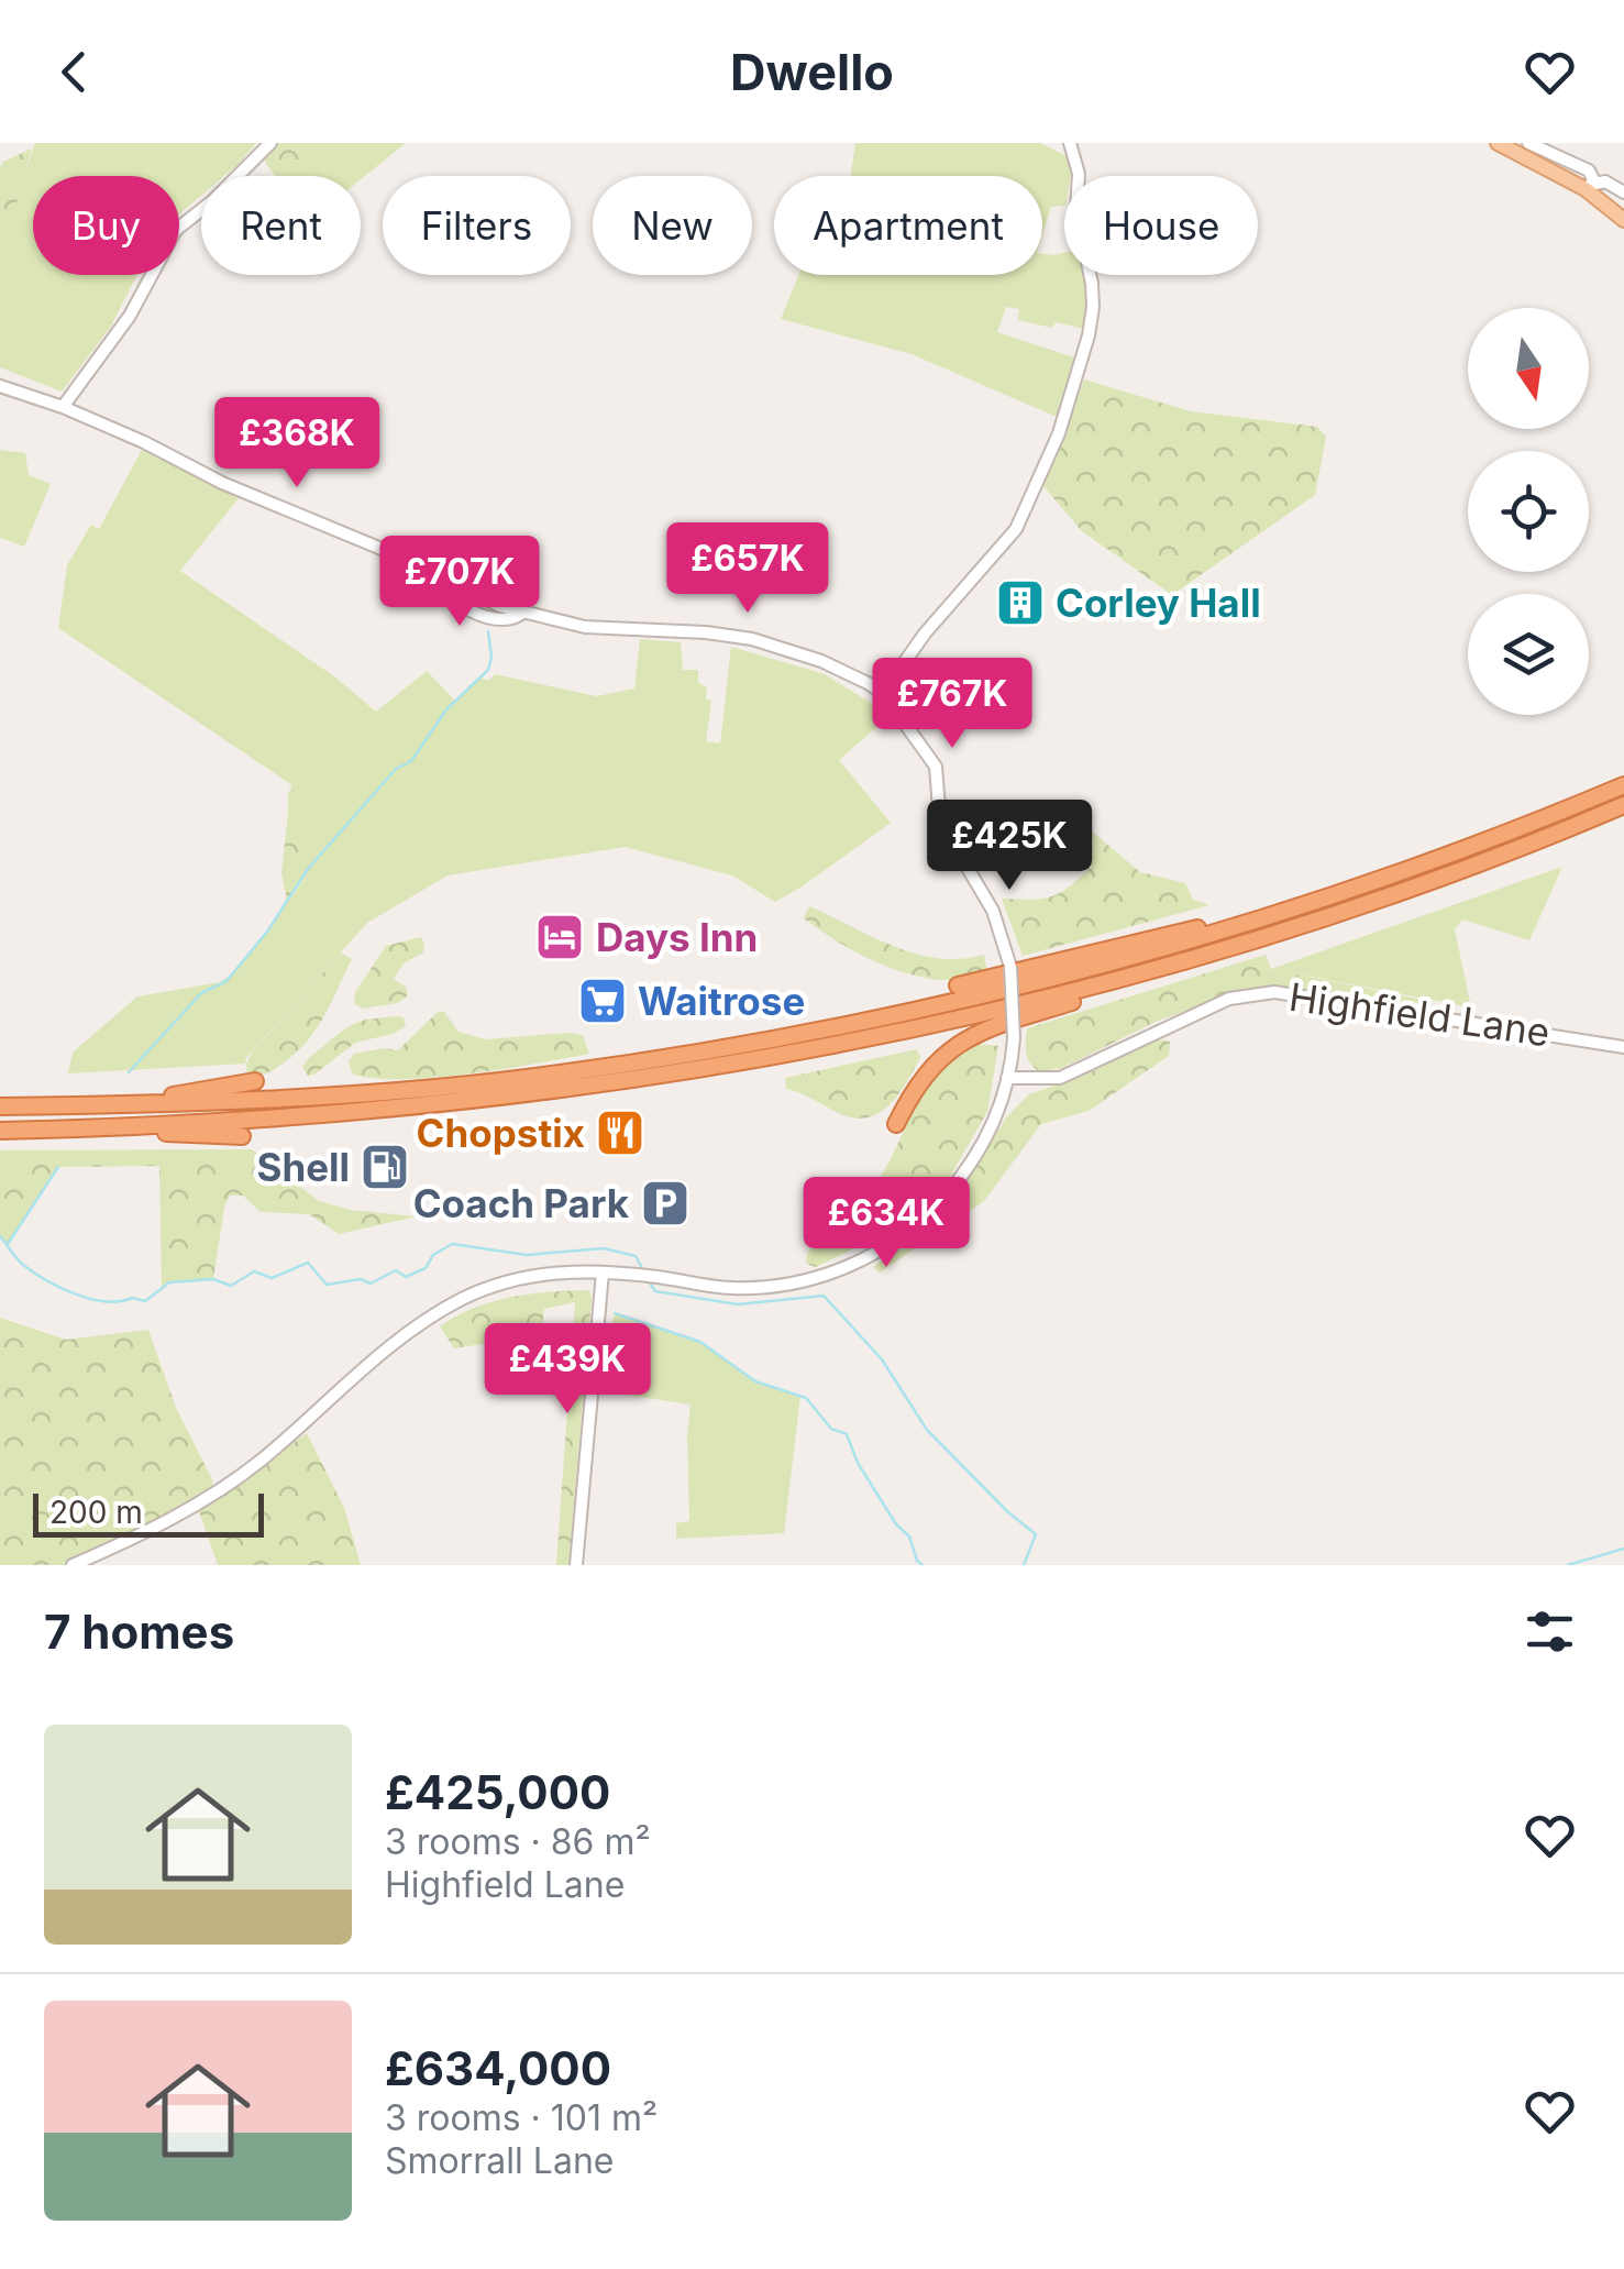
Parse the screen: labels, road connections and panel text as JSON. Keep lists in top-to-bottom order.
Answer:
{
  "streets": {
    "street": ["Highfield Lane"]
  },
  "places": {
    "building": ["Corley Hall"],
    "hotel": ["Days Inn"],
    "supermarket": ["Waitrose"],
    "restaurant": ["Chopstix"],
    "fuel station": ["Shell"],
    "parking": ["Coach Park"]
  },
  "scale_bar": "200 m",
  "north": "bottom",
  "page": {
    "header": "Dwello",
    "chip": [
      "Buy",
      "Rent",
      "Filters",
      "New",
      "Apartment",
      "House"
    ],
    "price": [
      "£368K",
      "£657K",
      "£707K",
      "£767K",
      "£425K",
      "£634K",
      "£439K"
    ],
    "scale": "200 m",
    "heading": "7 homes",
    "list": [
      {
        "name": "£425,000",
        "note": "3 rooms · 86 m² · Highfield Lane"
      },
      {
        "name": "£634,000",
        "note": "3 rooms · 101 m² · Smorrall Lane"
      }
    ]
  }
}
